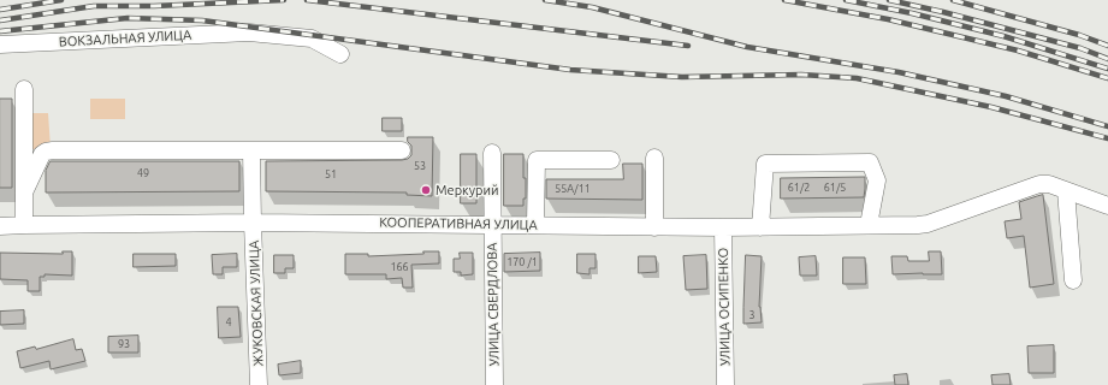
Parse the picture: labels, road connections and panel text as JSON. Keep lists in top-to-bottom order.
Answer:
{
  "streets": {
    "street": [
      "ВОКЗАЛЬНАЯ УЛИЦА",
      "КООПЕРАТИВНАЯ УЛИЦА",
      "ЖУКОВСКАЯ УЛИЦА",
      "УЛИЦА СВЕРДЛОВА",
      "УЛИЦА ОСИПЕНКО"
    ]
  },
  "crossings": [
    ["КООПЕРАТИВНАЯ УЛИЦА", "ЖУКОВСКАЯ УЛИЦА"],
    ["КООПЕРАТИВНАЯ УЛИЦА", "УЛИЦА СВЕРДЛОВА"],
    ["КООПЕРАТИВНАЯ УЛИЦА", "УЛИЦА ОСИПЕНКО"]
  ],
  "places": ["Меркурий"],
  "house_numbers": [
    "53",
    "49",
    "51",
    "61/2",
    "61/5",
    "55А/11",
    "170 /1",
    "166",
    "3",
    "4",
    "93"
  ]
}
